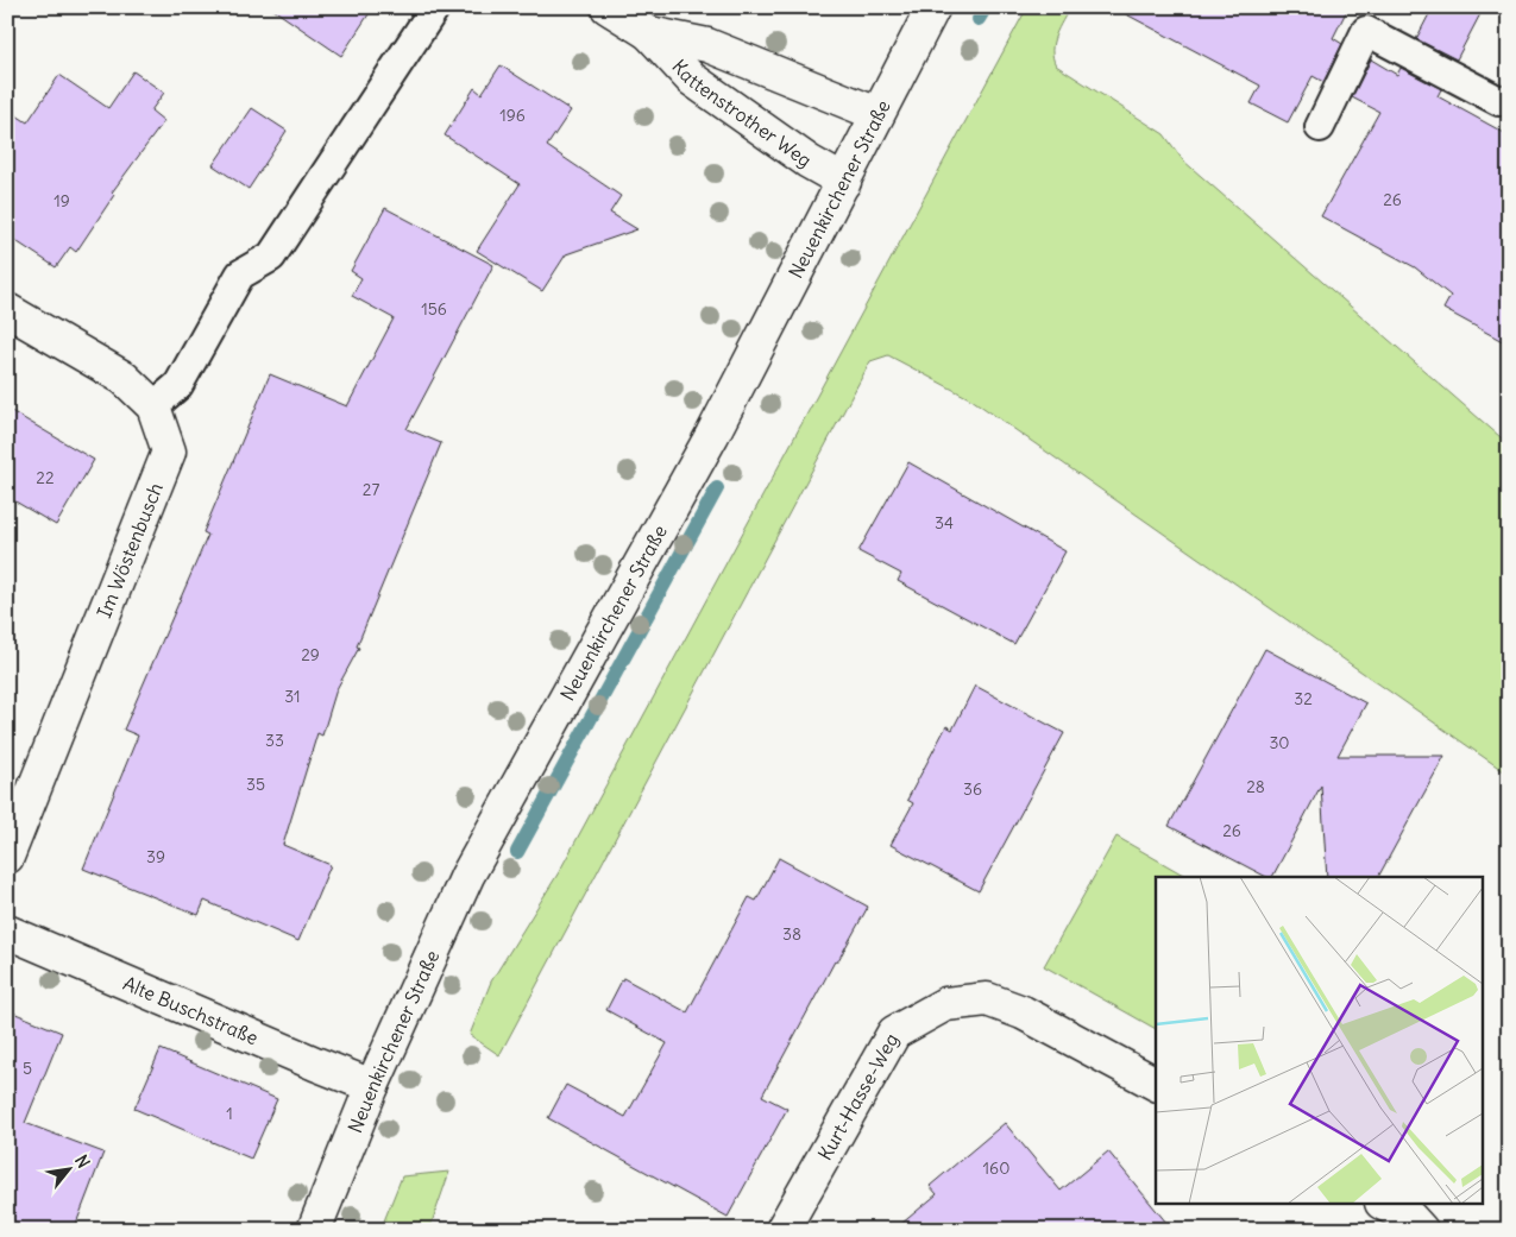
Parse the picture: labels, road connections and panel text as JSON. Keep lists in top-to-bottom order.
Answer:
{
  "streets": {
    "street": [
      "Kattenstrother Weg",
      "Neuenkirchener Straße",
      "Im Wöstenbusch",
      "Alte Buschstraße",
      "Kurt-Hasse-Weg"
    ]
  },
  "crossings": [
    ["Kattenstrother Weg", "Neuenkirchener Straße"],
    ["Neuenkirchener Straße", "Alte Buschstraße"]
  ],
  "house_numbers": [
    "196",
    "26",
    "19",
    "156",
    "22",
    "27",
    "34",
    "29",
    "31",
    "32",
    "33",
    "30",
    "35",
    "28",
    "36",
    "26",
    "39",
    "38",
    "5",
    "1",
    "160"
  ],
  "north": "top right"
}
